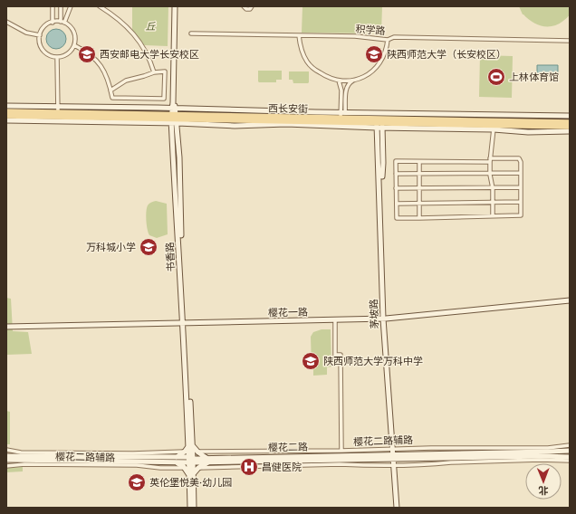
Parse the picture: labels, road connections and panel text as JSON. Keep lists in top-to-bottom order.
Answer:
{
  "streets": {
    "main road": [
      "西长安街",
      "书香路",
      "樱花一路",
      "茅坡路",
      "樱花二路"
    ],
    "street": ["积学路", "樱花二路辅路"]
  },
  "crossings": [
    ["西长安街", "书香路"],
    ["西长安街", "茅坡路"],
    ["书香路", "樱花一路"],
    ["书香路", "樱花二路"],
    ["樱花一路", "茅坡路"],
    ["茅坡路", "樱花二路辅路"],
    ["茅坡路", "樱花二路"],
    ["樱花二路辅路", "樱花二路"]
  ],
  "parks": ["丘"],
  "places": {
    "school or university": [
      "西安邮电大学长安校区",
      "陕西师范大学（长安校区）",
      "万科城小学",
      "陕西师范大学万科中学",
      "英伦堡悦美·幼儿园"
    ],
    "sports": ["上林体育馆"],
    "hospital": ["昌健医院"]
  },
  "north": "bottom"
}
